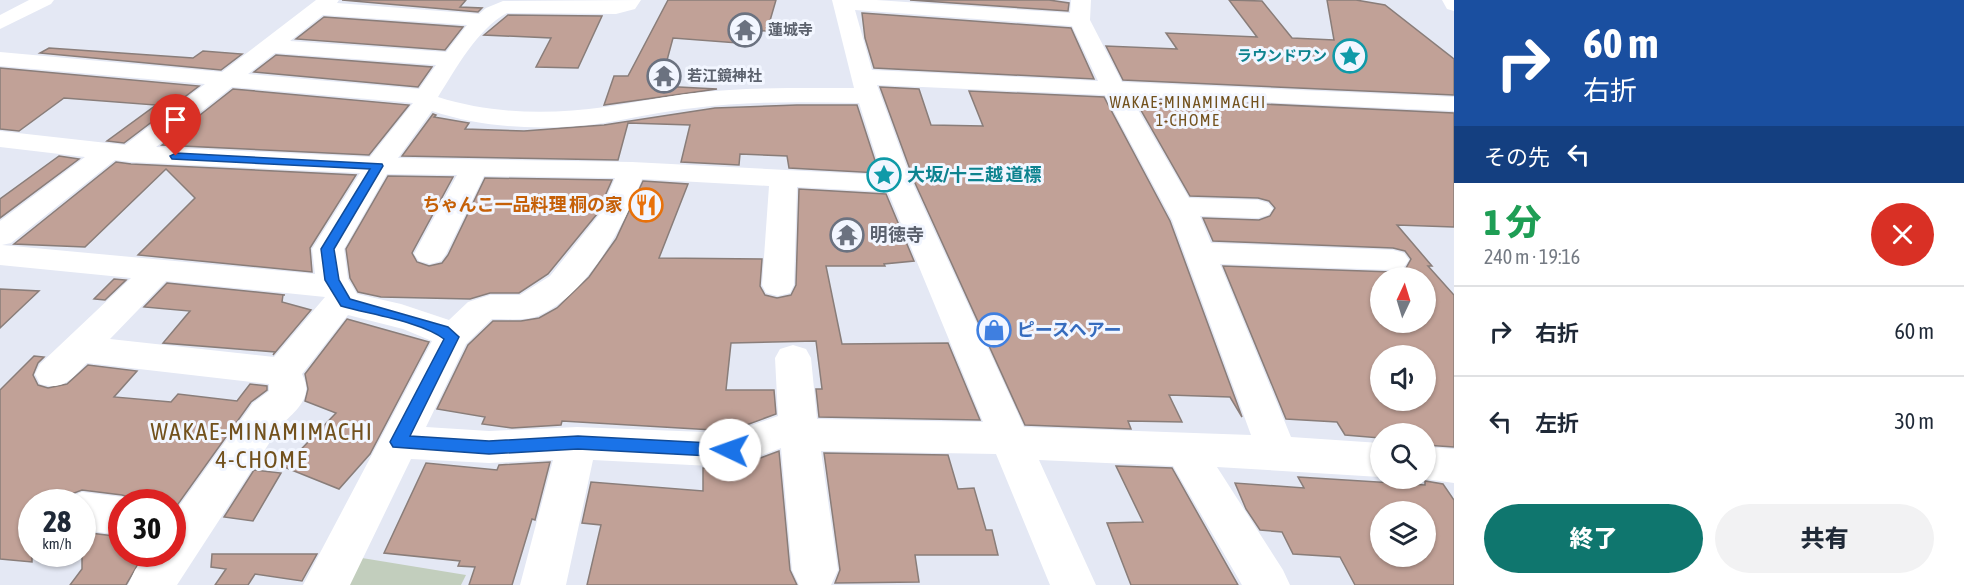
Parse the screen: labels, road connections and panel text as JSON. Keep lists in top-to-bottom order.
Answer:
{
  "districts": ["WAKAE-MINAMIMACHI 1-CHOME", "WAKAE-MINAMIMACHI 4-CHOME"],
  "places": {
    "temple": ["蓮城寺", "若江鏡神社", "明徳寺"],
    "place": ["ラウンドワン", "大坂/十三越 道標"],
    "restaurant": ["ちゃんこ一品料理 桐の家"],
    "shop": ["ピースヘアー"]
  },
  "north": "top",
  "page": {
    "turn": ["60 m", "右折"],
    "then": "その先",
    "heading": ["1 分", "240 m · 19:16"],
    "list": [
      {
        "name": "右折",
        "value": "60 m"
      },
      {
        "name": "左折",
        "value": "30 m"
      }
    ],
    "speed": "28 km/h",
    "limit": "30",
    "buttons": ["終了", "共有"]
  }
}
